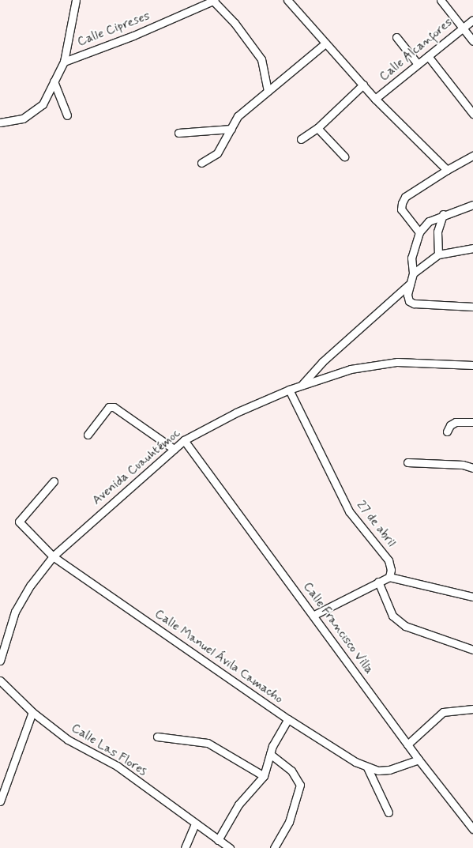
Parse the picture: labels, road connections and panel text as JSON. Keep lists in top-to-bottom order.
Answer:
{
  "streets": {
    "street": [
      "Calle Cipreses",
      "Calle Alcanfores",
      "Avenida Cuauhtémoc",
      "27 de abril",
      "Calle Francisco Villa",
      "Calle Manuel Ávila Camacho",
      "Calle Las Flores"
    ]
  },
  "crossings": [
    ["Avenida Cuauhtémoc", "27 de abril"],
    ["Avenida Cuauhtémoc", "Calle Francisco Villa"],
    ["Avenida Cuauhtémoc", "Calle Manuel Ávila Camacho"],
    ["Calle Francisco Villa", "Calle Manuel Ávila Camacho"]
  ]
}
